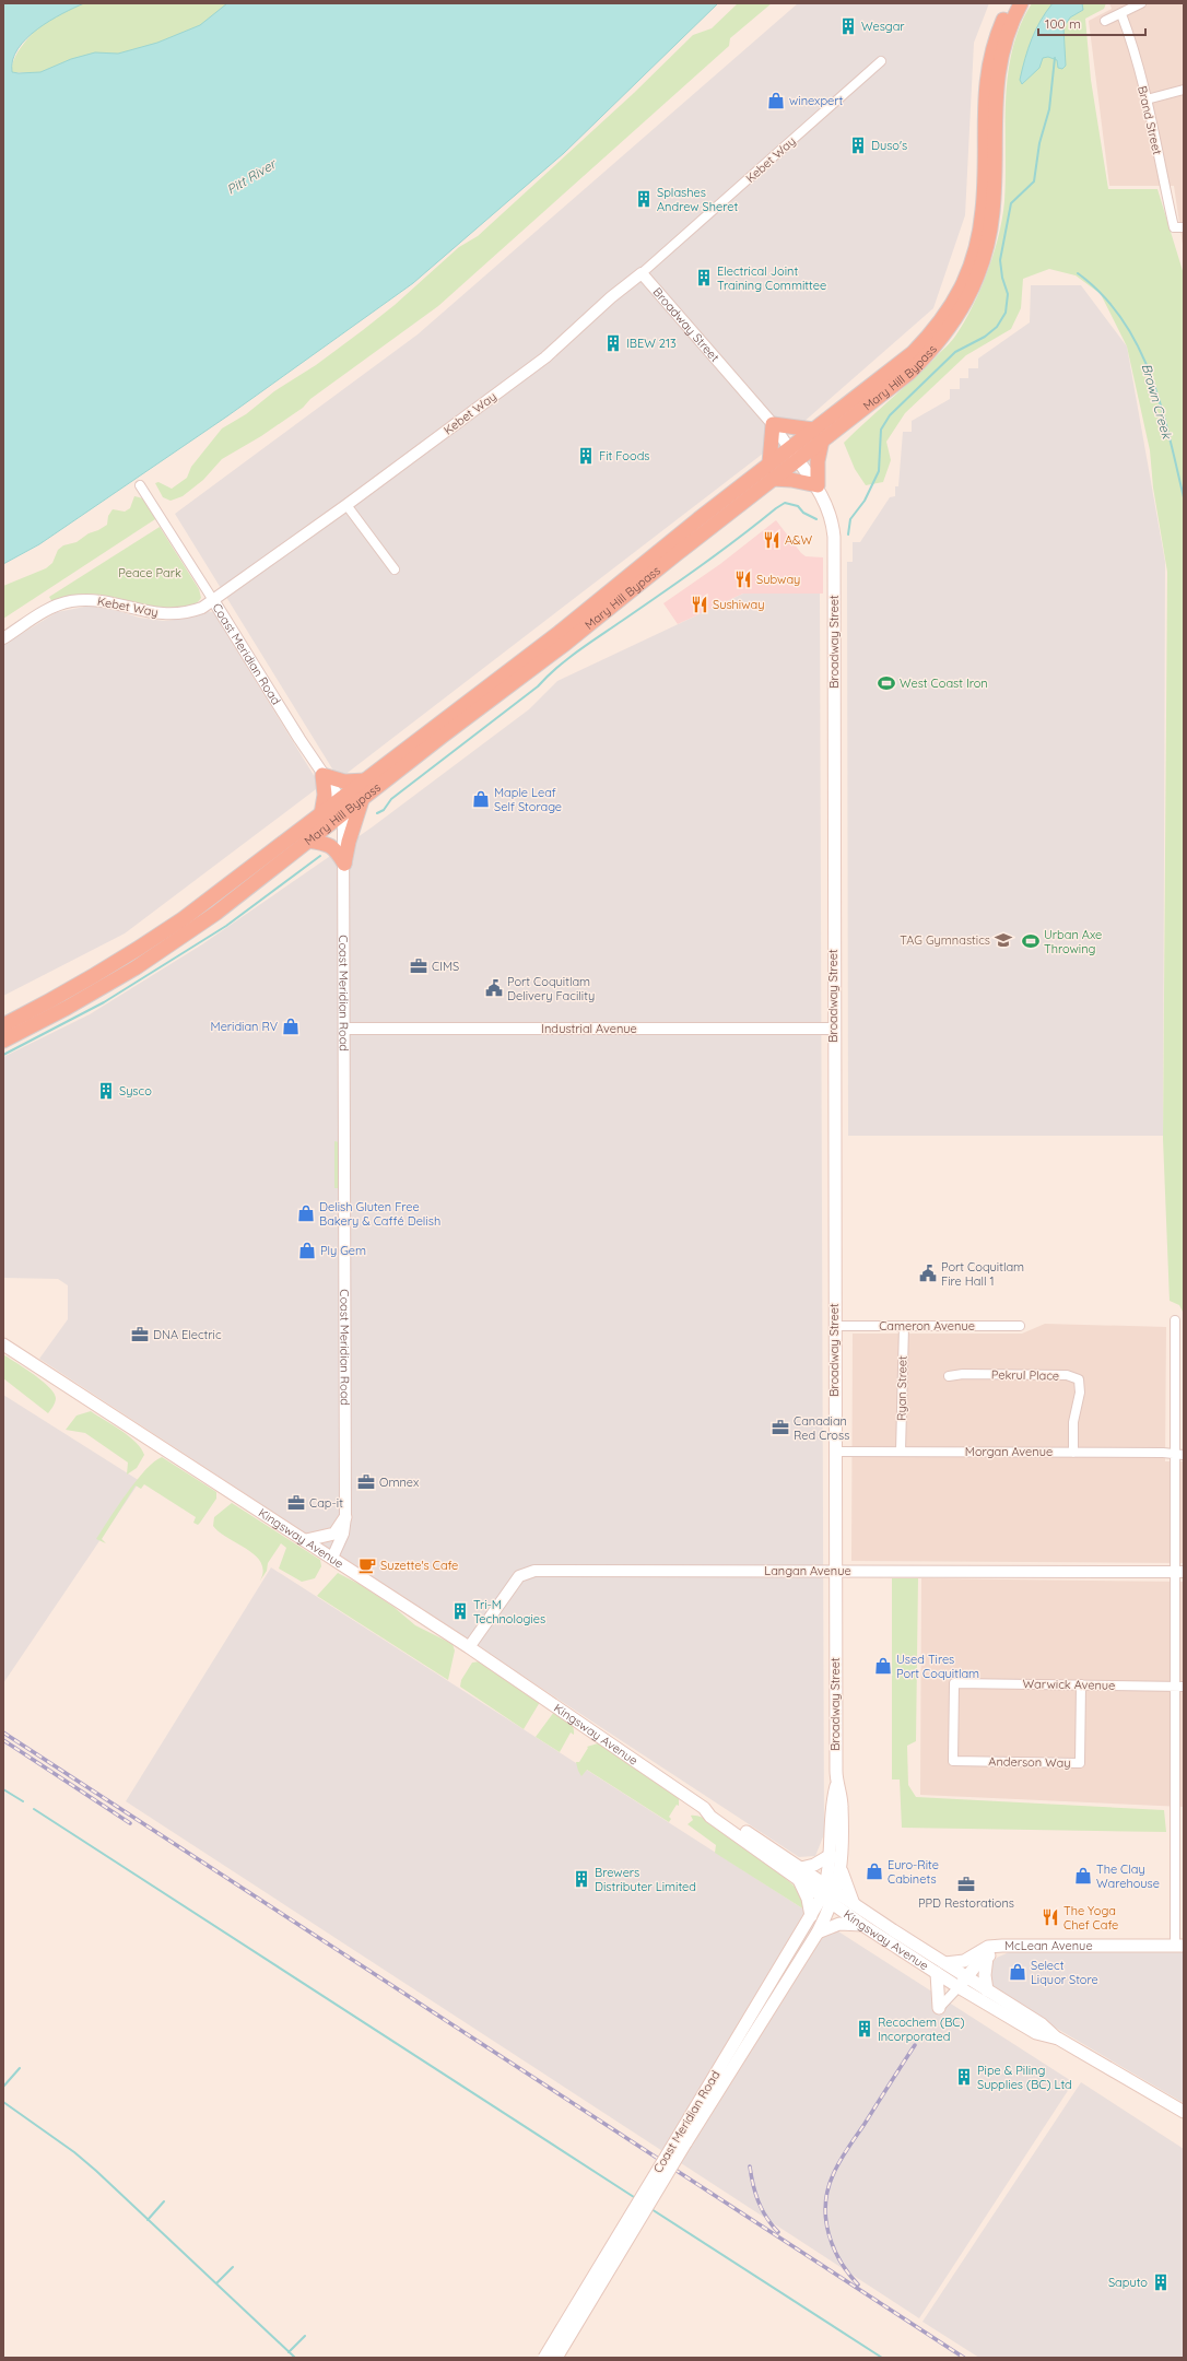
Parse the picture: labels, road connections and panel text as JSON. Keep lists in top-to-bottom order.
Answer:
{
  "streets": {
    "highway": ["Mary Hill Bypass"],
    "main road": [
      "Broadway Street",
      "Coast Meridian Road",
      "Kingsway Avenue",
      "McLean Avenue"
    ],
    "street": [
      "Brand Street",
      "Kebet Way",
      "Industrial Avenue",
      "Cameron Avenue",
      "Pekrul Place",
      "Ryan Street",
      "Morgan Avenue",
      "Langan Avenue",
      "Warwick Avenue",
      "Anderson Way"
    ]
  },
  "crossings": [
    ["Kebet Way", "Broadway Street"],
    ["Kebet Way", "Coast Meridian Road"],
    ["Broadway Street", "Mary Hill Bypass"],
    ["Broadway Street", "Coast Meridian Road"],
    ["Broadway Street", "Industrial Avenue"],
    ["Broadway Street", "Cameron Avenue"],
    ["Broadway Street", "Morgan Avenue"],
    ["Broadway Street", "Kingsway Avenue"],
    ["Broadway Street", "Langan Avenue"],
    ["Mary Hill Bypass", "Coast Meridian Road"],
    ["Coast Meridian Road", "Industrial Avenue"],
    ["Coast Meridian Road", "Kingsway Avenue"],
    ["Cameron Avenue", "Ryan Street"],
    ["Pekrul Place", "Morgan Avenue"],
    ["Ryan Street", "Morgan Avenue"],
    ["Kingsway Avenue", "Langan Avenue"],
    ["Kingsway Avenue", "McLean Avenue"],
    ["Warwick Avenue", "Anderson Way"]
  ],
  "water": ["Pitt River", "Brown Creek"],
  "parks": ["Peace Park"],
  "places": {
    "building": [
      "Wesgar",
      "Duso's",
      "Splashes Andrew Sheret",
      "Electrical Joint Training Committee",
      "IBEW 213",
      "Fit Foods",
      "Sysco",
      "Tri-M Technologies",
      "Brewers Distributer Limited",
      "Recochem (BC) Incorporated",
      "Pipe & Piling Supplies (BC) Ltd",
      "Saputo"
    ],
    "shop": [
      "winexpert",
      "Maple Leaf Self Storage",
      "Meridian RV",
      "Delish Gluten Free Bakery & Caffé Delish",
      "Ply Gem",
      "Used Tires Port Coquitlam",
      "Euro-Rite Cabinets",
      "The Clay Warehouse",
      "Select Liquor Store"
    ],
    "restaurant": [
      "A&W",
      "Subway",
      "Sushiway",
      "The Yoga Chef Cafe"
    ],
    "sports": ["West Coast Iron", "Urban Axe Throwing"],
    "school or university": ["TAG Gymnastics"],
    "office": [
      "CIMS",
      "DNA Electric",
      "Canadian Red Cross",
      "Omnex",
      "Cap-it",
      "PPD Restorations"
    ],
    "public building": ["Port Coquitlam Delivery Facility", "Port Coquitlam Fire Hall 1"],
    "cafe": ["Suzette's Cafe"]
  },
  "scale_bar": "100 m"
}
